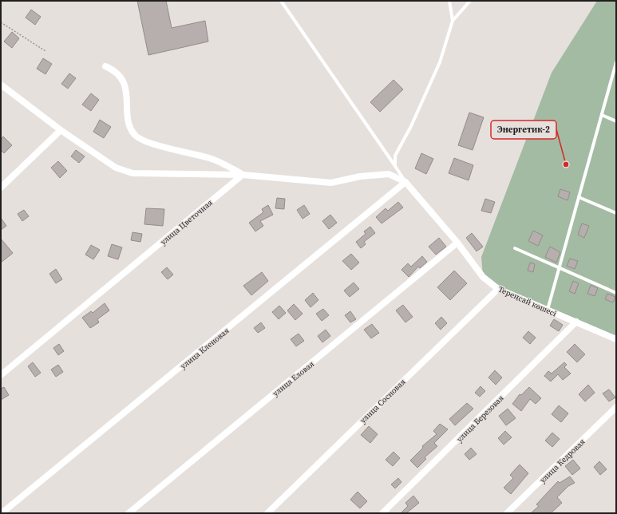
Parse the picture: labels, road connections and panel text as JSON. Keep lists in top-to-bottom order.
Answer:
{
  "streets": {
    "street": [
      "улица Цветочная",
      "Тереңсай көшесі",
      "улица Кленовая",
      "улица Еловая",
      "улица Сосновая",
      "улица Березовая",
      "улица Кедровая"
    ]
  },
  "crossings": [
    ["Тереңсай көшесі", "улица Кленовая"],
    ["Тереңсай көшесі", "улица Еловая"],
    ["Тереңсай көшесі", "улица Сосновая"],
    ["Тереңсай көшесі", "улица Березовая"]
  ],
  "places": ["Энергетик-2"]
}
